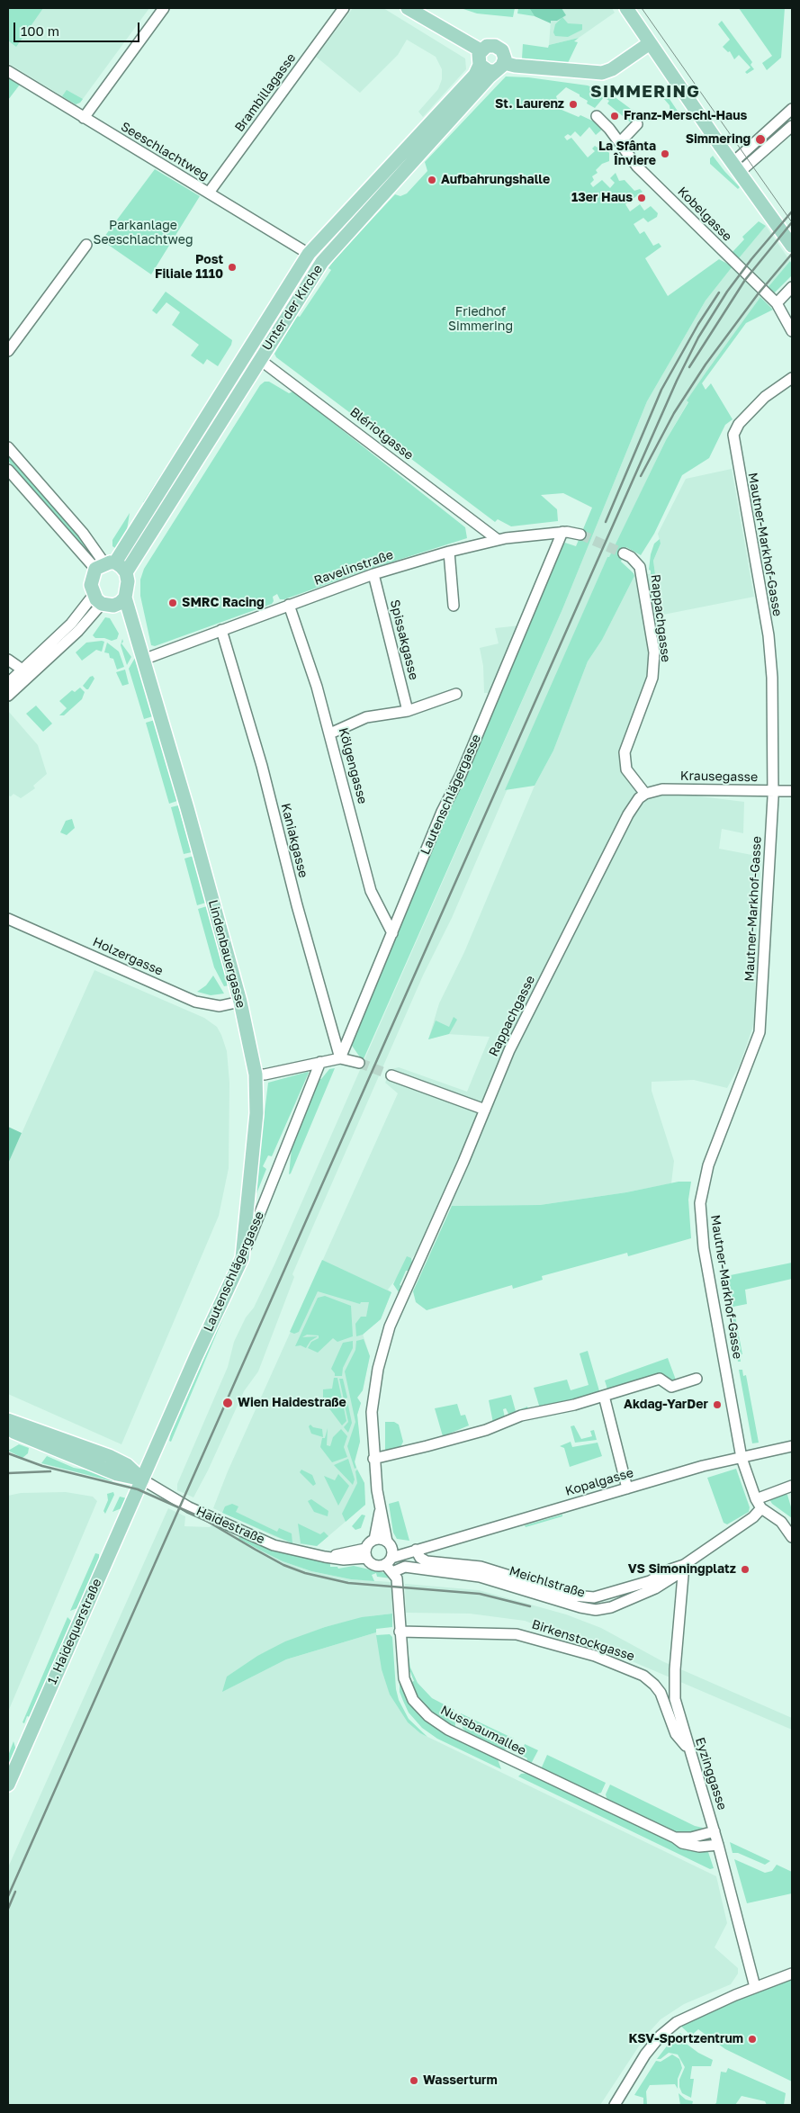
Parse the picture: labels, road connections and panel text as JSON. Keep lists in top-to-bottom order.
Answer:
{
  "streets": {
    "main road": [
      "Unter der Kirche",
      "Lautenschlägergasse",
      "Lindenbauergasse",
      "Haidestraße",
      "1. Haidequerstraße"
    ],
    "street": [
      "Brambillagasse",
      "Seeschlachtweg",
      "Kobelgasse",
      "Blériotgasse",
      "Mautner-Markhof-Gasse",
      "Ravelinstraße",
      "Rappachgasse",
      "Spissakgasse",
      "Kölgengasse",
      "Krausegasse",
      "Kaniakgasse",
      "Holzergasse",
      "Kopalgasse",
      "Meichlstraße",
      "Birkenstockgasse",
      "Nussbaumallee",
      "Eyzinggasse"
    ]
  },
  "crossings": [
    ["Brambillagasse", "Seeschlachtweg"],
    ["Seeschlachtweg", "Unter der Kirche"],
    ["Unter der Kirche", "Blériotgasse"],
    ["Unter der Kirche", "Lindenbauergasse"],
    ["Blériotgasse", "Ravelinstraße"],
    ["Mautner-Markhof-Gasse", "Krausegasse"],
    ["Mautner-Markhof-Gasse", "Kopalgasse"],
    ["Mautner-Markhof-Gasse", "Meichlstraße"],
    ["Ravelinstraße", "Spissakgasse"],
    ["Ravelinstraße", "Kölgengasse"],
    ["Ravelinstraße", "Lautenschlägergasse"],
    ["Ravelinstraße", "Kaniakgasse"],
    ["Ravelinstraße", "Lindenbauergasse"],
    ["Rappachgasse", "Krausegasse"],
    ["Rappachgasse", "Kopalgasse"],
    ["Rappachgasse", "Meichlstraße"],
    ["Rappachgasse", "Nussbaumallee"],
    ["Kölgengasse", "Lautenschlägergasse"],
    ["Lautenschlägergasse", "Kaniakgasse"],
    ["Lautenschlägergasse", "Lindenbauergasse"],
    ["Lautenschlägergasse", "Haidestraße"],
    ["Lautenschlägergasse", "1. Haidequerstraße"],
    ["Lindenbauergasse", "Holzergasse"],
    ["Kopalgasse", "Meichlstraße"],
    ["Kopalgasse", "Nussbaumallee"],
    ["Haidestraße", "1. Haidequerstraße"],
    ["Meichlstraße", "Nussbaumallee"],
    ["Meichlstraße", "Eyzinggasse"],
    ["Birkenstockgasse", "Nussbaumallee"],
    ["Birkenstockgasse", "Eyzinggasse"],
    ["Nussbaumallee", "Eyzinggasse"]
  ],
  "districts": ["SIMMERING"],
  "parks": ["Parkanlage Seeschlachtweg", "Friedhof Simmering"],
  "places": [
    "St. Laurenz",
    "Franz-Merschl-Haus",
    "Simmering",
    "La Sfânta Înviere",
    "Aufbahrungshalle",
    "13er Haus",
    "Post Filiale 1110",
    "SMRC Racing",
    "Wien Haidestraße",
    "Akdag-YarDer",
    "VS Simoningplatz",
    "KSV-Sportzentrum",
    "Wasserturm"
  ],
  "scale_bar": "100 m"
}
